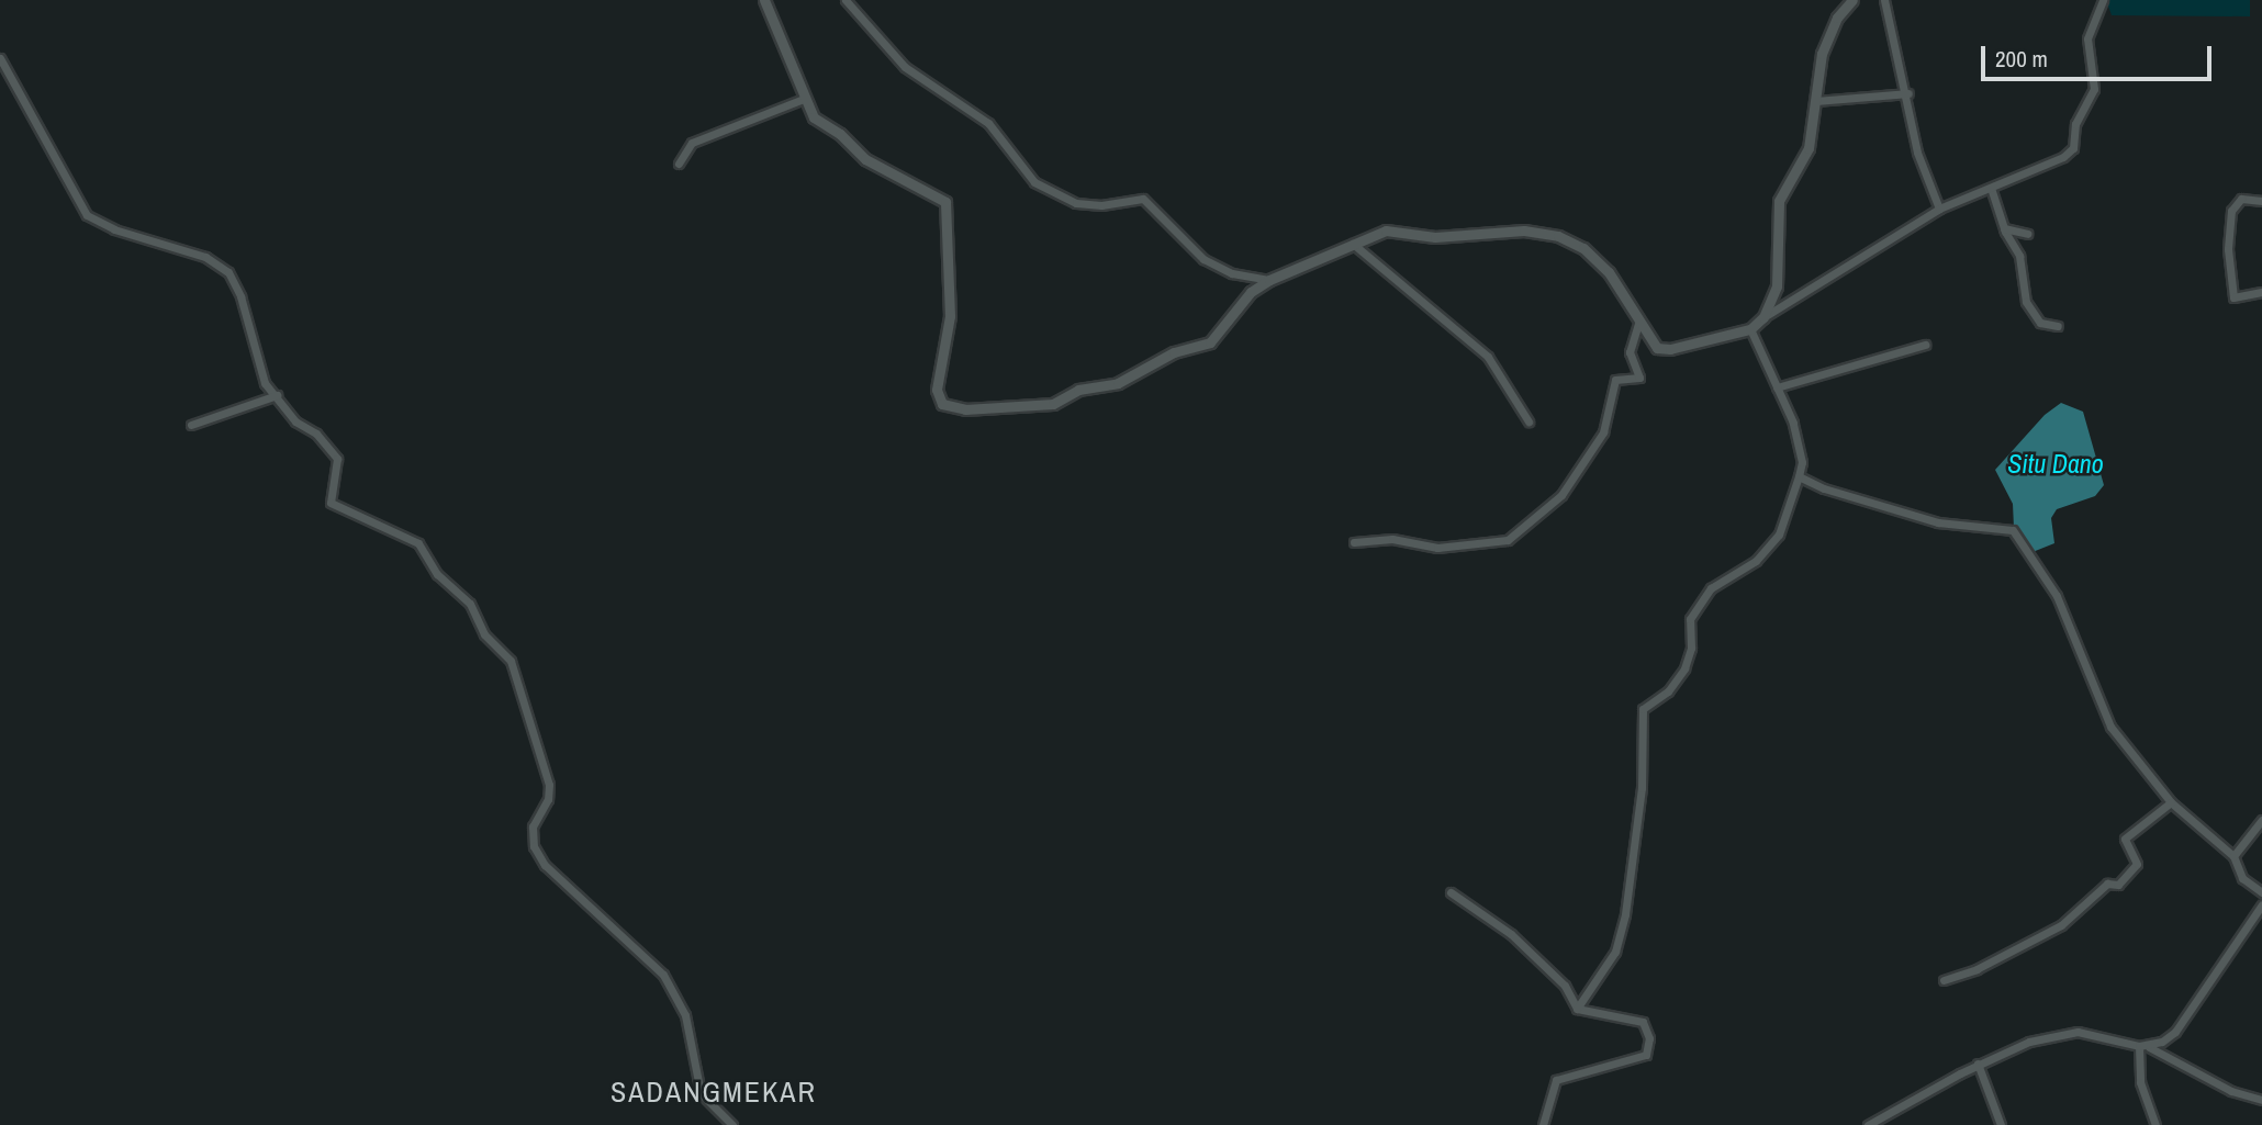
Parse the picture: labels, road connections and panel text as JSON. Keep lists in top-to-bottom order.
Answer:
{
  "districts": ["SADANGMEKAR"],
  "water": ["Situ Dano"],
  "scale_bar": "200 m"
}
